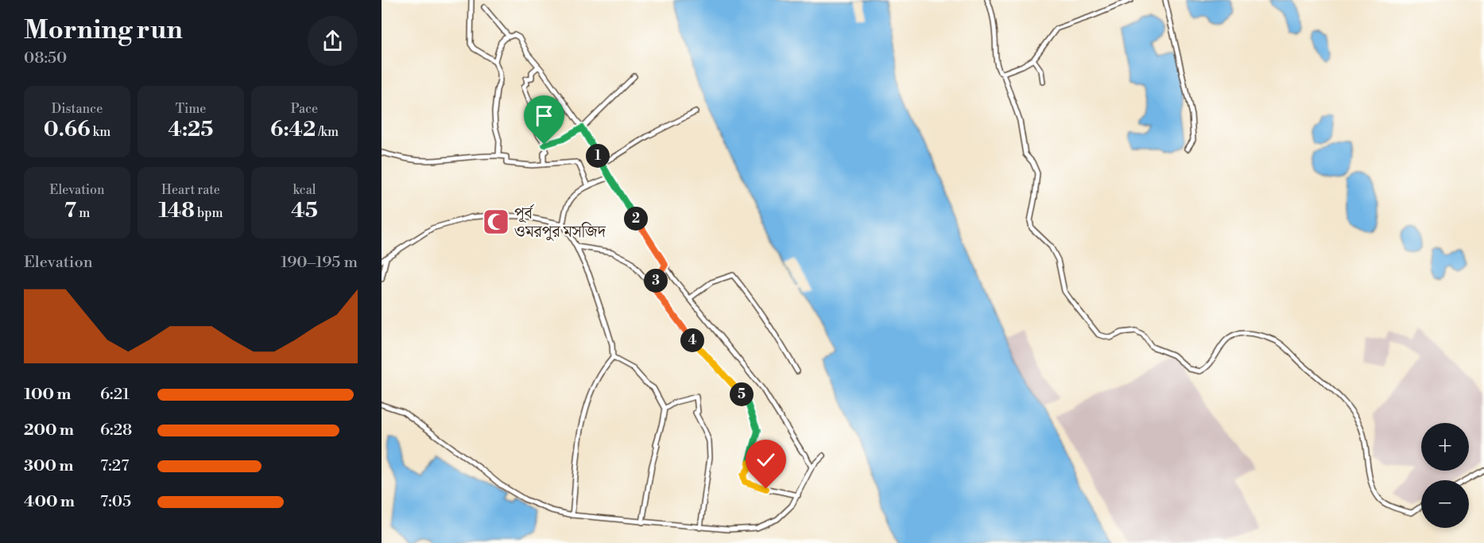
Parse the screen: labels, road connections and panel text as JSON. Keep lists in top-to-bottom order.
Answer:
{
  "places": {
    "mosque": ["পূর্ব ওমরপুর মসজিদ"]
  },
  "page": {
    "heading": ["Morning run", "08:50"],
    "stats": [
      ["Distance", "0.66 km"],
      ["Time", "4:25"],
      ["Pace", "6:42 /km"],
      ["Elevation", "7 m"],
      ["Heart rate", "148 bpm"],
      ["kcal", "45"]
    ],
    "pins": [
      "1",
      "2",
      "3",
      "4",
      "5"
    ],
    "chart": ["Elevation", "190–195 m"],
    "list": [
      {
        "name": "100 m",
        "note": "6:21"
      },
      {
        "name": "200 m",
        "note": "6:28"
      },
      {
        "name": "300 m",
        "note": "7:27"
      },
      {
        "name": "400 m",
        "note": "7:05"
      }
    ],
    "map_buttons": ["+", "−"]
  }
}
